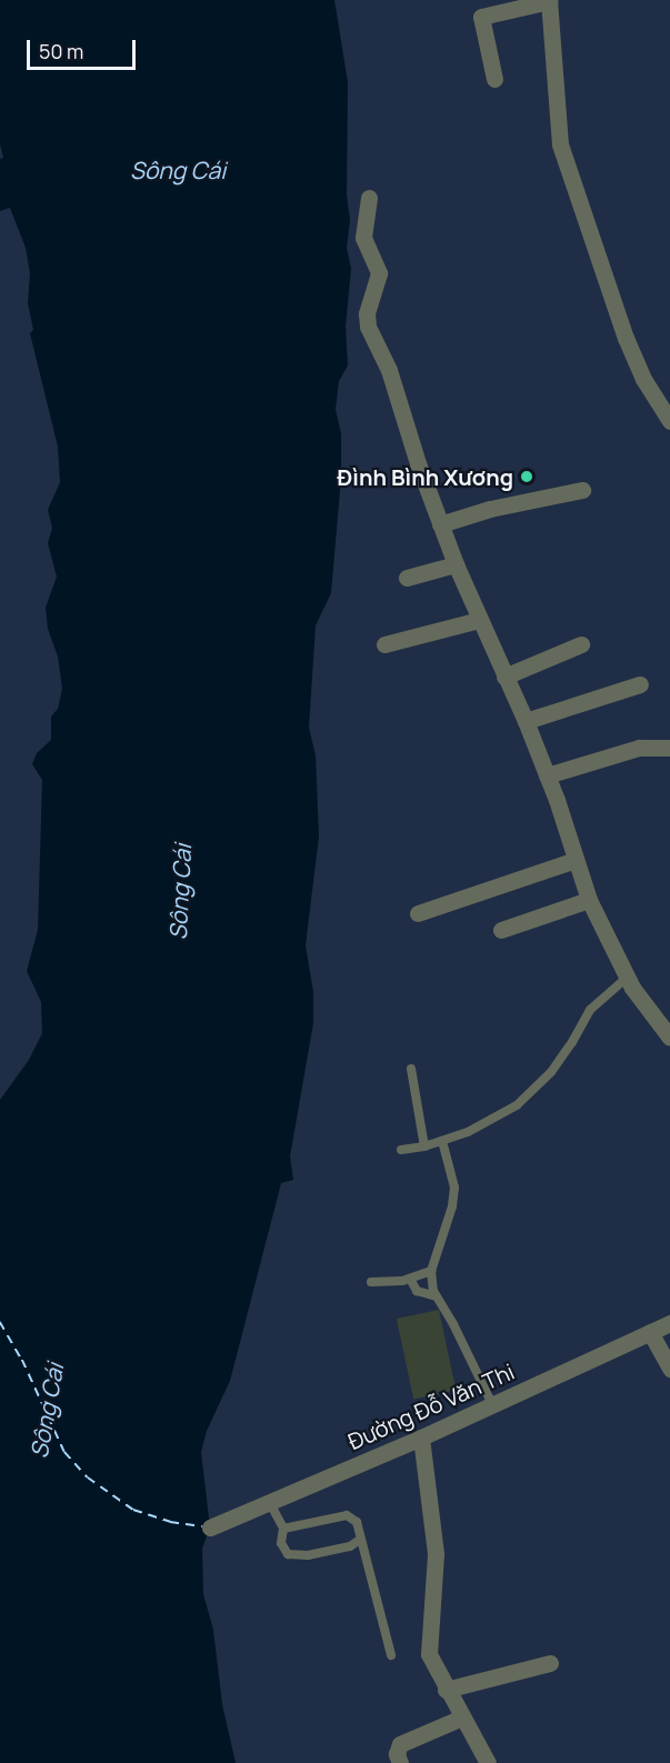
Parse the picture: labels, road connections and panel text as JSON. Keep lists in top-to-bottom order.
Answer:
{
  "streets": {
    "street": ["Đường Đỗ Văn Thi"]
  },
  "water": ["Sông Cái"],
  "places": ["Đình Bình Xương"],
  "scale_bar": "50 m"
}
